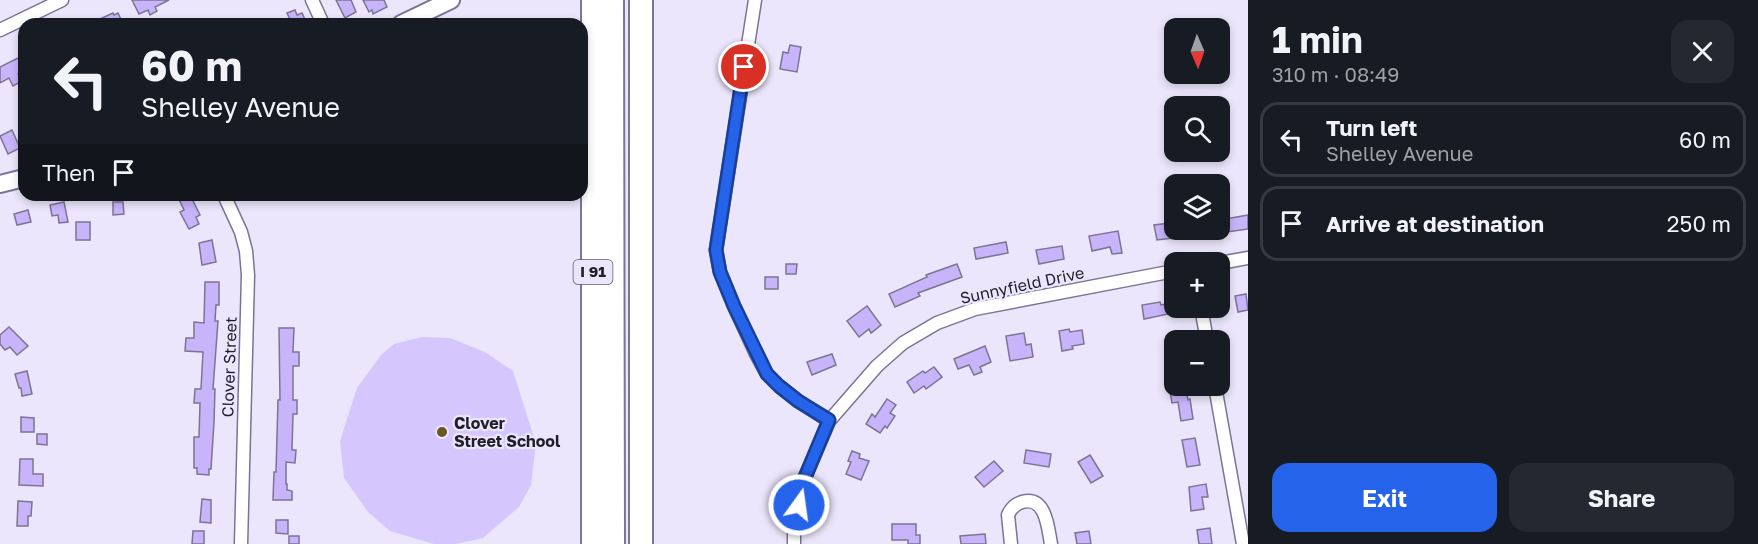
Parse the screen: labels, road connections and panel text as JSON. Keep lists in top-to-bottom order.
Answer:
{
  "streets": {
    "highway": ["I 91"],
    "street": ["Sunnyfield Drive", "Clover Street"]
  },
  "places": ["Clover Street School"],
  "north": "bottom",
  "page": {
    "heading": ["1 min", "310 m · 08:49"],
    "map_buttons": ["+", "−"],
    "turn": ["60 m", "Shelley Avenue"],
    "list": [
      {
        "name": "Turn left",
        "note": "Shelley Avenue",
        "value": "60 m"
      },
      {
        "name": "Arrive at destination",
        "value": "250 m"
      }
    ],
    "then": "Then",
    "buttons": ["Exit", "Share"]
  }
}
